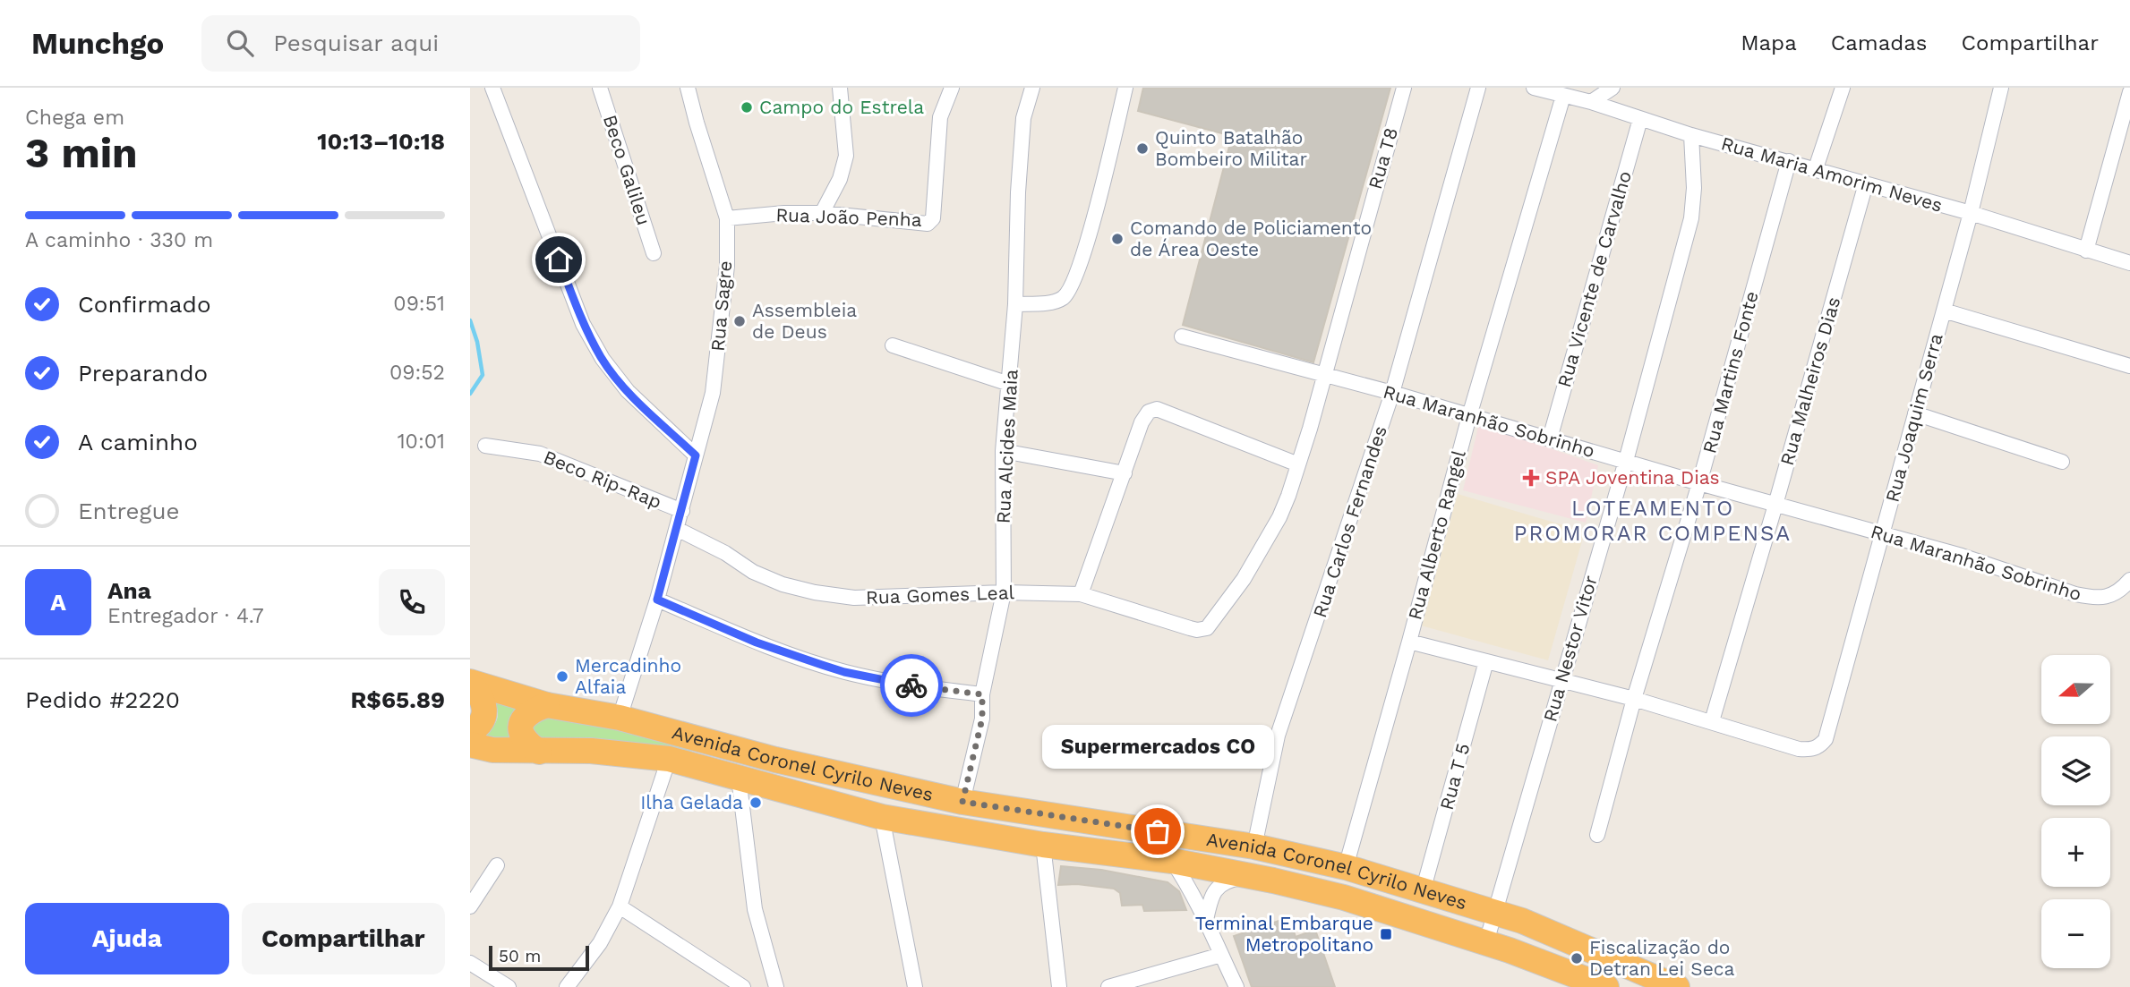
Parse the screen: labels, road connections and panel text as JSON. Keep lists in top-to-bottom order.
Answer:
{
  "streets": {
    "highway": ["Avenida Coronel Cyrilo Neves"],
    "street": [
      "Rua T8",
      "Beco Galileu",
      "Rua Maria Amorim Neves",
      "Rua João Penha",
      "Rua Vicente de Carvalho",
      "Rua Sagre",
      "Rua Martins Fonte",
      "Rua Malheiros Dias",
      "Rua Joaquim Serra",
      "Rua Maranhão Sobrinho",
      "Rua Alcides Maia",
      "Beco Rip-Rap",
      "Rua Carlos Fernandes",
      "Rua Alberto Rangel",
      "Rua Gomes Leal",
      "Rua Nestor Vitor",
      "Rua T 5"
    ]
  },
  "crossings": [
    ["Rua T8", "Rua Maranhão Sobrinho"],
    ["Rua T8", "Rua Gomes Leal"],
    ["Rua Maria Amorim Neves", "Rua Vicente de Carvalho"],
    ["Rua Maria Amorim Neves", "Rua Martins Fonte"],
    ["Rua Maria Amorim Neves", "Rua Malheiros Dias"],
    ["Rua Maria Amorim Neves", "Rua Joaquim Serra"],
    ["Rua Maria Amorim Neves", "Rua Alberto Rangel"],
    ["Rua Maria Amorim Neves", "Rua Nestor Vitor"],
    ["Rua João Penha", "Rua Sagre"],
    ["Rua Vicente de Carvalho", "Rua Maranhão Sobrinho"],
    ["Rua Sagre", "Beco Rip-Rap"],
    ["Rua Sagre", "Rua Gomes Leal"],
    ["Rua Sagre", "Avenida Coronel Cyrilo Neves"],
    ["Rua Martins Fonte", "Rua Maranhão Sobrinho"],
    ["Rua Malheiros Dias", "Rua Joaquim Serra"],
    ["Rua Malheiros Dias", "Rua Maranhão Sobrinho"],
    ["Rua Joaquim Serra", "Rua Maranhão Sobrinho"],
    ["Rua Maranhão Sobrinho", "Rua Carlos Fernandes"],
    ["Rua Maranhão Sobrinho", "Rua Alberto Rangel"],
    ["Rua Maranhão Sobrinho", "Rua Nestor Vitor"],
    ["Rua Alcides Maia", "Rua Gomes Leal"],
    ["Rua Alcides Maia", "Avenida Coronel Cyrilo Neves"],
    ["Rua Carlos Fernandes", "Avenida Coronel Cyrilo Neves"],
    ["Rua Alberto Rangel", "Avenida Coronel Cyrilo Neves"],
    ["Rua Nestor Vitor", "Avenida Coronel Cyrilo Neves"],
    ["Avenida Coronel Cyrilo Neves", "Rua T 5"]
  ],
  "districts": ["LOTEAMENTO PROMORAR COMPENSA"],
  "places": {
    "other": [
      "Campo do Estrela",
      "Quinto Batalhão Bombeiro Militar",
      "Comando de Policiamento de Área Oeste",
      "Assembleia de Deus",
      "Mercadinho Alfaia",
      "Ilha Gelada",
      "Supermercados CO",
      "Fiscalização do Detran Lei Seca"
    ],
    "health": ["SPA Joventina Dias"],
    "transit": ["Terminal Embarque Metropolitano"]
  },
  "scale_bar": "50 m",
  "north": "left",
  "page": {
    "header": "Munchgo",
    "search": "Pesquisar aqui",
    "nav": ["Mapa", "Camadas", "Compartilhar"],
    "heading": ["3 min", "Chega em", "10:13–10:18"],
    "panel": [
      "Ana",
      "Entregador · 4.7",
      "Pedido #2220",
      "R$65.89"
    ],
    "bar": "A caminho · 330 m",
    "list": [
      ["Confirmado", "09:51"],
      ["Preparando", "09:52"],
      ["A caminho", "10:01"],
      "Entregue"
    ],
    "round": "A",
    "map_buttons": ["+", "−"],
    "bubble": "Supermercados CO",
    "buttons": ["Ajuda", "Compartilhar"],
    "scale": "50 m"
  }
}
